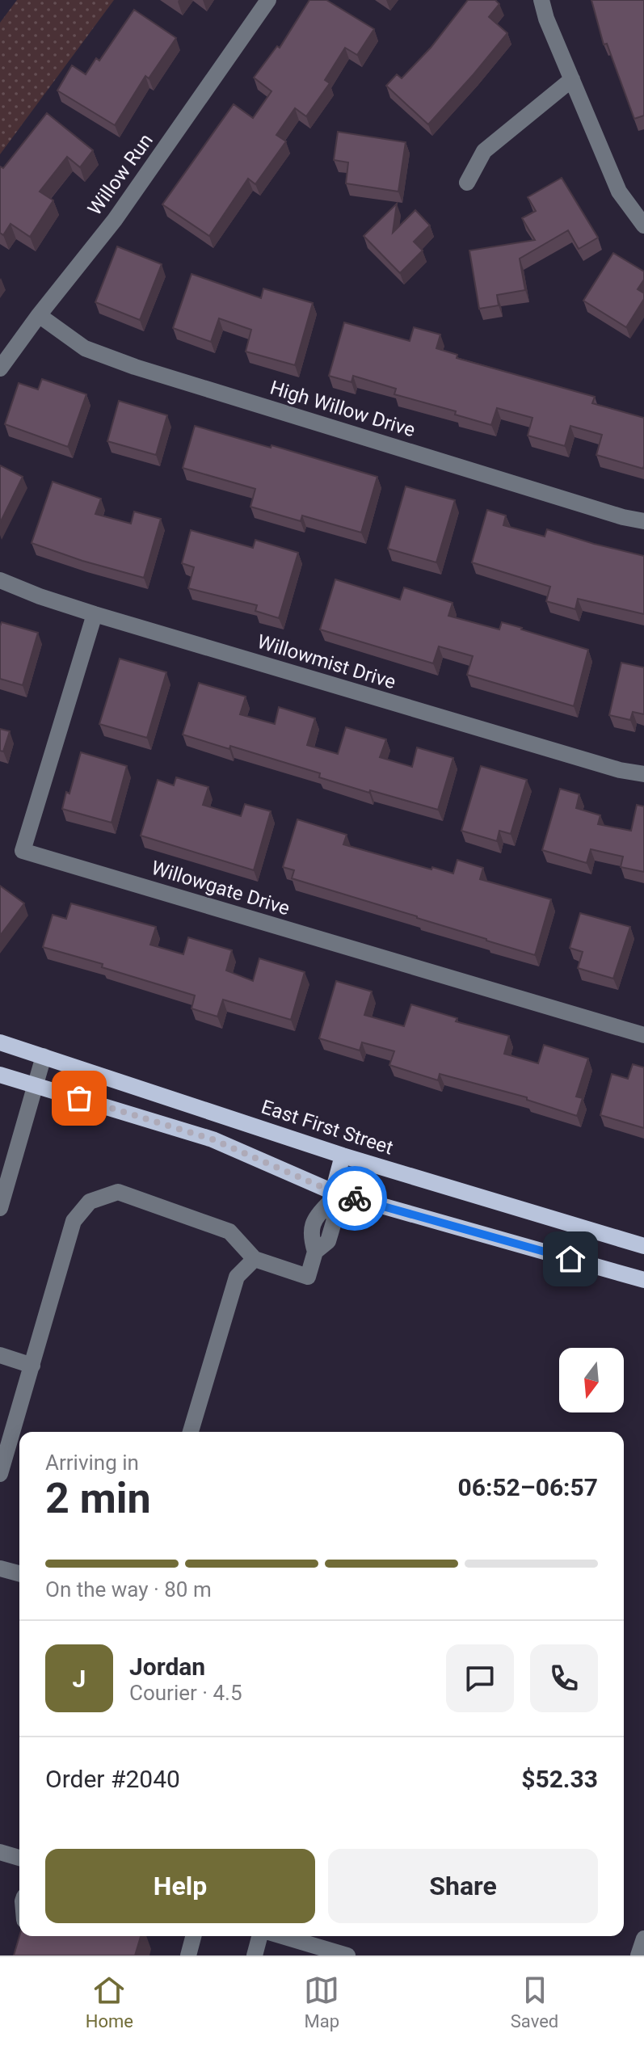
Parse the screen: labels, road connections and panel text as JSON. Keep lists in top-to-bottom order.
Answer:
{
  "streets": {
    "main road": ["East First Street"],
    "street": [
      "Willow Run",
      "High Willow Drive",
      "Willowmist Drive",
      "Willowgate Drive"
    ]
  },
  "crossings": [
    ["Willow Run", "High Willow Drive"],
    ["Willowmist Drive", "Willowgate Drive"]
  ],
  "north": "bottom",
  "page": {
    "heading": ["2 min", "Arriving in", "06:52–06:57"],
    "panel": [
      "Jordan",
      "Courier · 4.5",
      "Order #2040",
      "$52.33"
    ],
    "bar": "On the way · 80 m",
    "round": "J",
    "buttons": ["Help", "Share"],
    "tabs": ["Home", "Map", "Saved"]
  }
}
